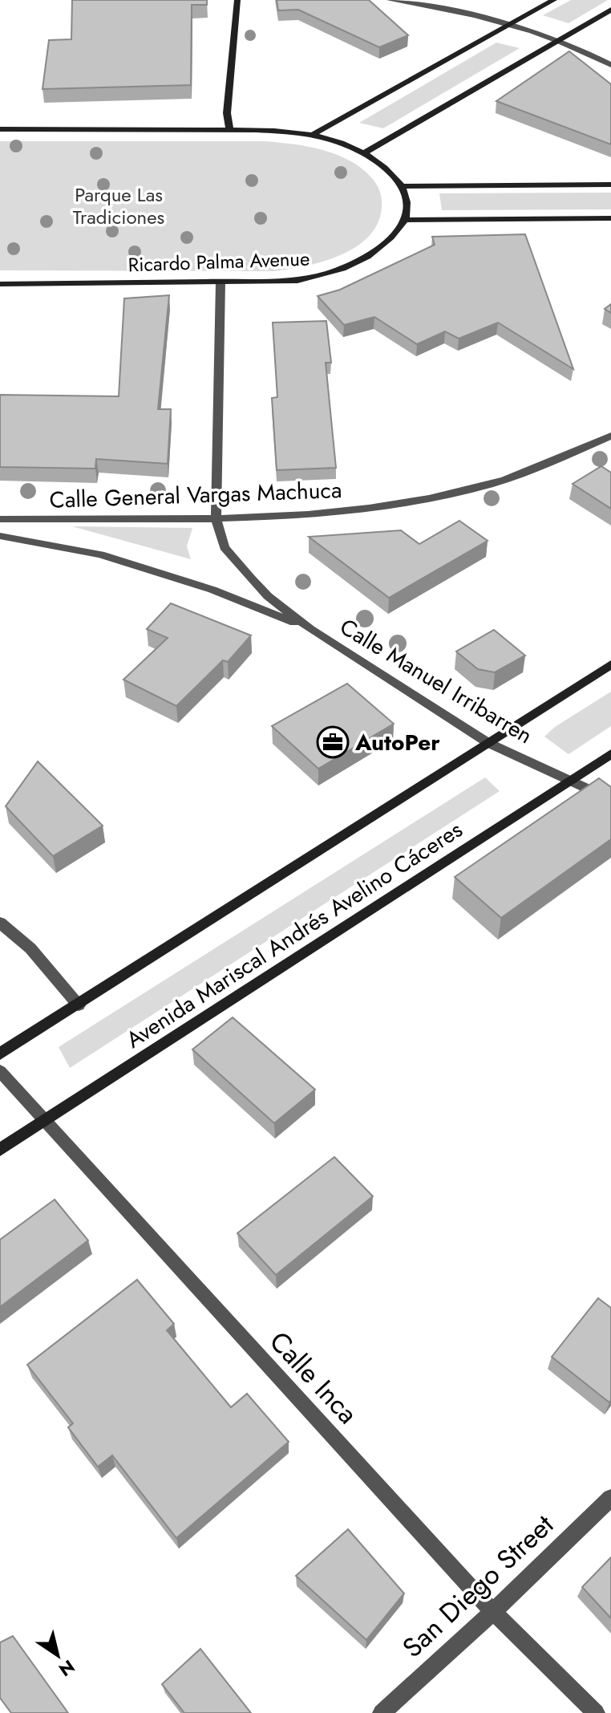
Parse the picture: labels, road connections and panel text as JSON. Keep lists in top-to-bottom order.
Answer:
{
  "streets": {
    "street": [
      "Ricardo Palma Avenue",
      "Calle General Vargas Machuca",
      "Calle Manuel Irribarren",
      "Avenida Mariscal Andrés Avelino Cáceres",
      "Calle Inca",
      "San Diego Street"
    ]
  },
  "crossings": [
    ["Ricardo Palma Avenue", "Calle Manuel Irribarren"],
    ["Calle General Vargas Machuca", "Calle Manuel Irribarren"],
    ["Calle Manuel Irribarren", "Avenida Mariscal Andrés Avelino Cáceres"],
    ["Avenida Mariscal Andrés Avelino Cáceres", "Calle Inca"],
    ["Calle Inca", "San Diego Street"]
  ],
  "parks": ["Parque Las Tradiciones"],
  "places": {
    "office": ["AutoPer"]
  },
  "north": "bottom right"
}
